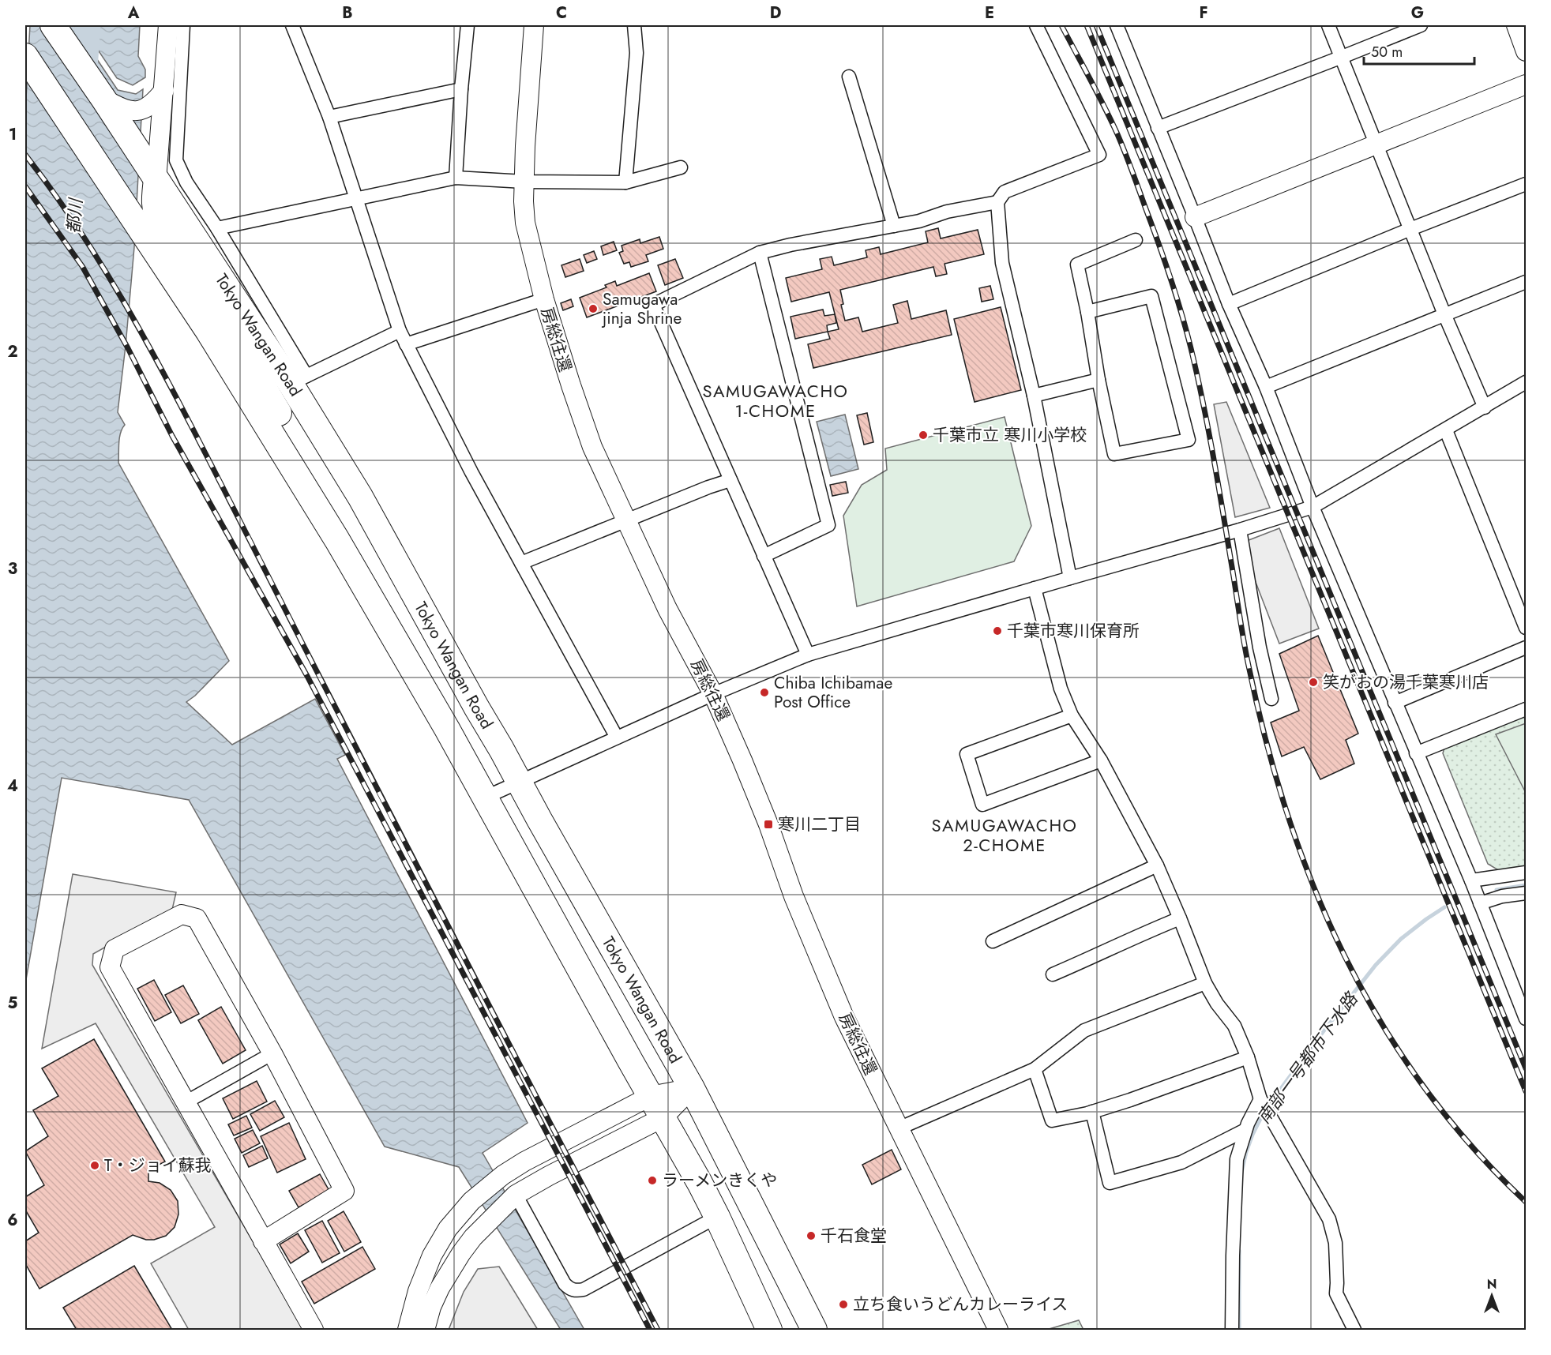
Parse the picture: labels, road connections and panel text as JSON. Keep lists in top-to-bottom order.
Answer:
{
  "streets": {
    "highway": ["Tokyo Wangan Road"],
    "street": ["房総往還"]
  },
  "districts": ["SAMUGAWACHO 1-CHOME", "SAMUGAWACHO 2-CHOME"],
  "water": ["都川", "南部一号都市下水路"],
  "places": {
    "other": [
      "Samugawa jinja Shrine",
      "千葉市立 寒川小学校",
      "千葉市寒川保育所",
      "笑がおの湯千葉寒川店",
      "Chiba Ichibamae Post Office",
      "T・ジョイ蘇我",
      "ラーメンきくや",
      "千石食堂",
      "立ち食いうどんカレーライス"
    ],
    "transit": ["寒川二丁目"]
  },
  "scale_bar": "50 m",
  "north": "top",
  "grid": {
    "columns": [
      "A",
      "B",
      "C",
      "D",
      "E",
      "F",
      "G"
    ],
    "rows": [
      "1",
      "2",
      "3",
      "4",
      "5",
      "6"
    ]
  }
}
